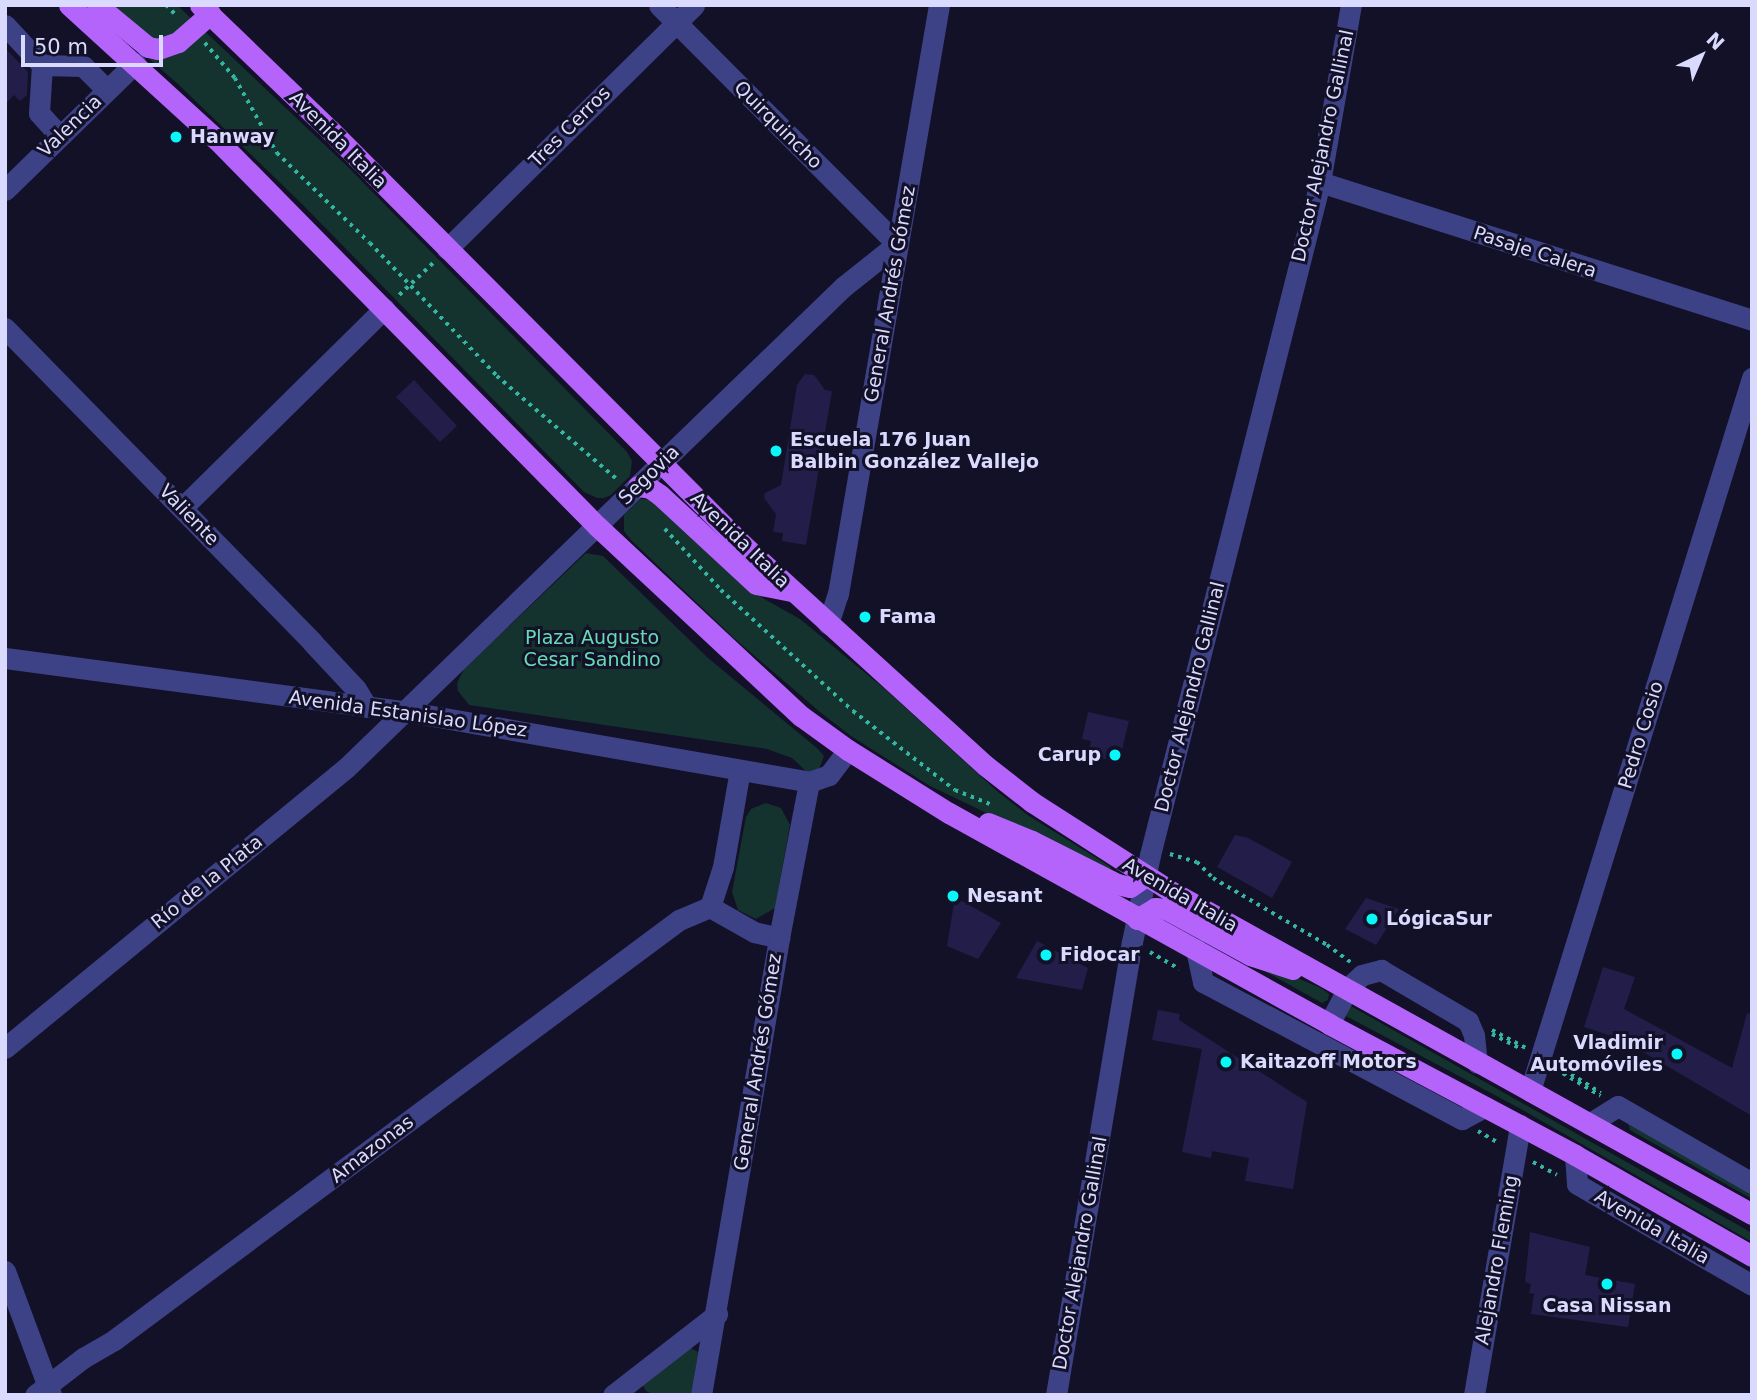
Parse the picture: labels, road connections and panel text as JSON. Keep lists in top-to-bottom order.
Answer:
{
  "streets": {
    "main road": ["Avenida Italia"],
    "street": [
      "Quirquincho",
      "Valencia",
      "Tres Cerros",
      "Doctor Alejandro Gallinal",
      "Pasaje Calera",
      "General Andrés Gómez",
      "Segovia",
      "Valiente",
      "Avenida Estanislao López",
      "Pedro Cosio",
      "Río de la Plata",
      "Amazonas",
      "Alejandro Fleming"
    ]
  },
  "crossings": [
    ["Quirquincho", "Tres Cerros"],
    ["Quirquincho", "General Andrés Gómez"],
    ["Quirquincho", "Segovia"],
    ["Valencia", "Avenida Italia"],
    ["Tres Cerros", "Avenida Italia"],
    ["Avenida Italia", "Doctor Alejandro Gallinal"],
    ["Avenida Italia", "General Andrés Gómez"],
    ["Avenida Italia", "Segovia"],
    ["Avenida Italia", "Pedro Cosio"],
    ["Avenida Italia", "Alejandro Fleming"],
    ["Doctor Alejandro Gallinal", "Pasaje Calera"],
    ["General Andrés Gómez", "Segovia"],
    ["General Andrés Gómez", "Avenida Estanislao López"],
    ["Segovia", "Avenida Estanislao López"],
    ["Segovia", "Río de la Plata"],
    ["Valiente", "Avenida Estanislao López"],
    ["Avenida Estanislao López", "Río de la Plata"]
  ],
  "parks": ["Plaza Augusto Cesar Sandino"],
  "places": [
    "Hanway",
    "Escuela 176 Juan Balbin González Vallejo",
    "Fama",
    "Carup",
    "Nesant",
    "LógicaSur",
    "Fidocar",
    "Vladimir Automóviles",
    "Kaitazoff Motors",
    "Casa Nissan"
  ],
  "scale_bar": "50 m",
  "north": "top right"
}
